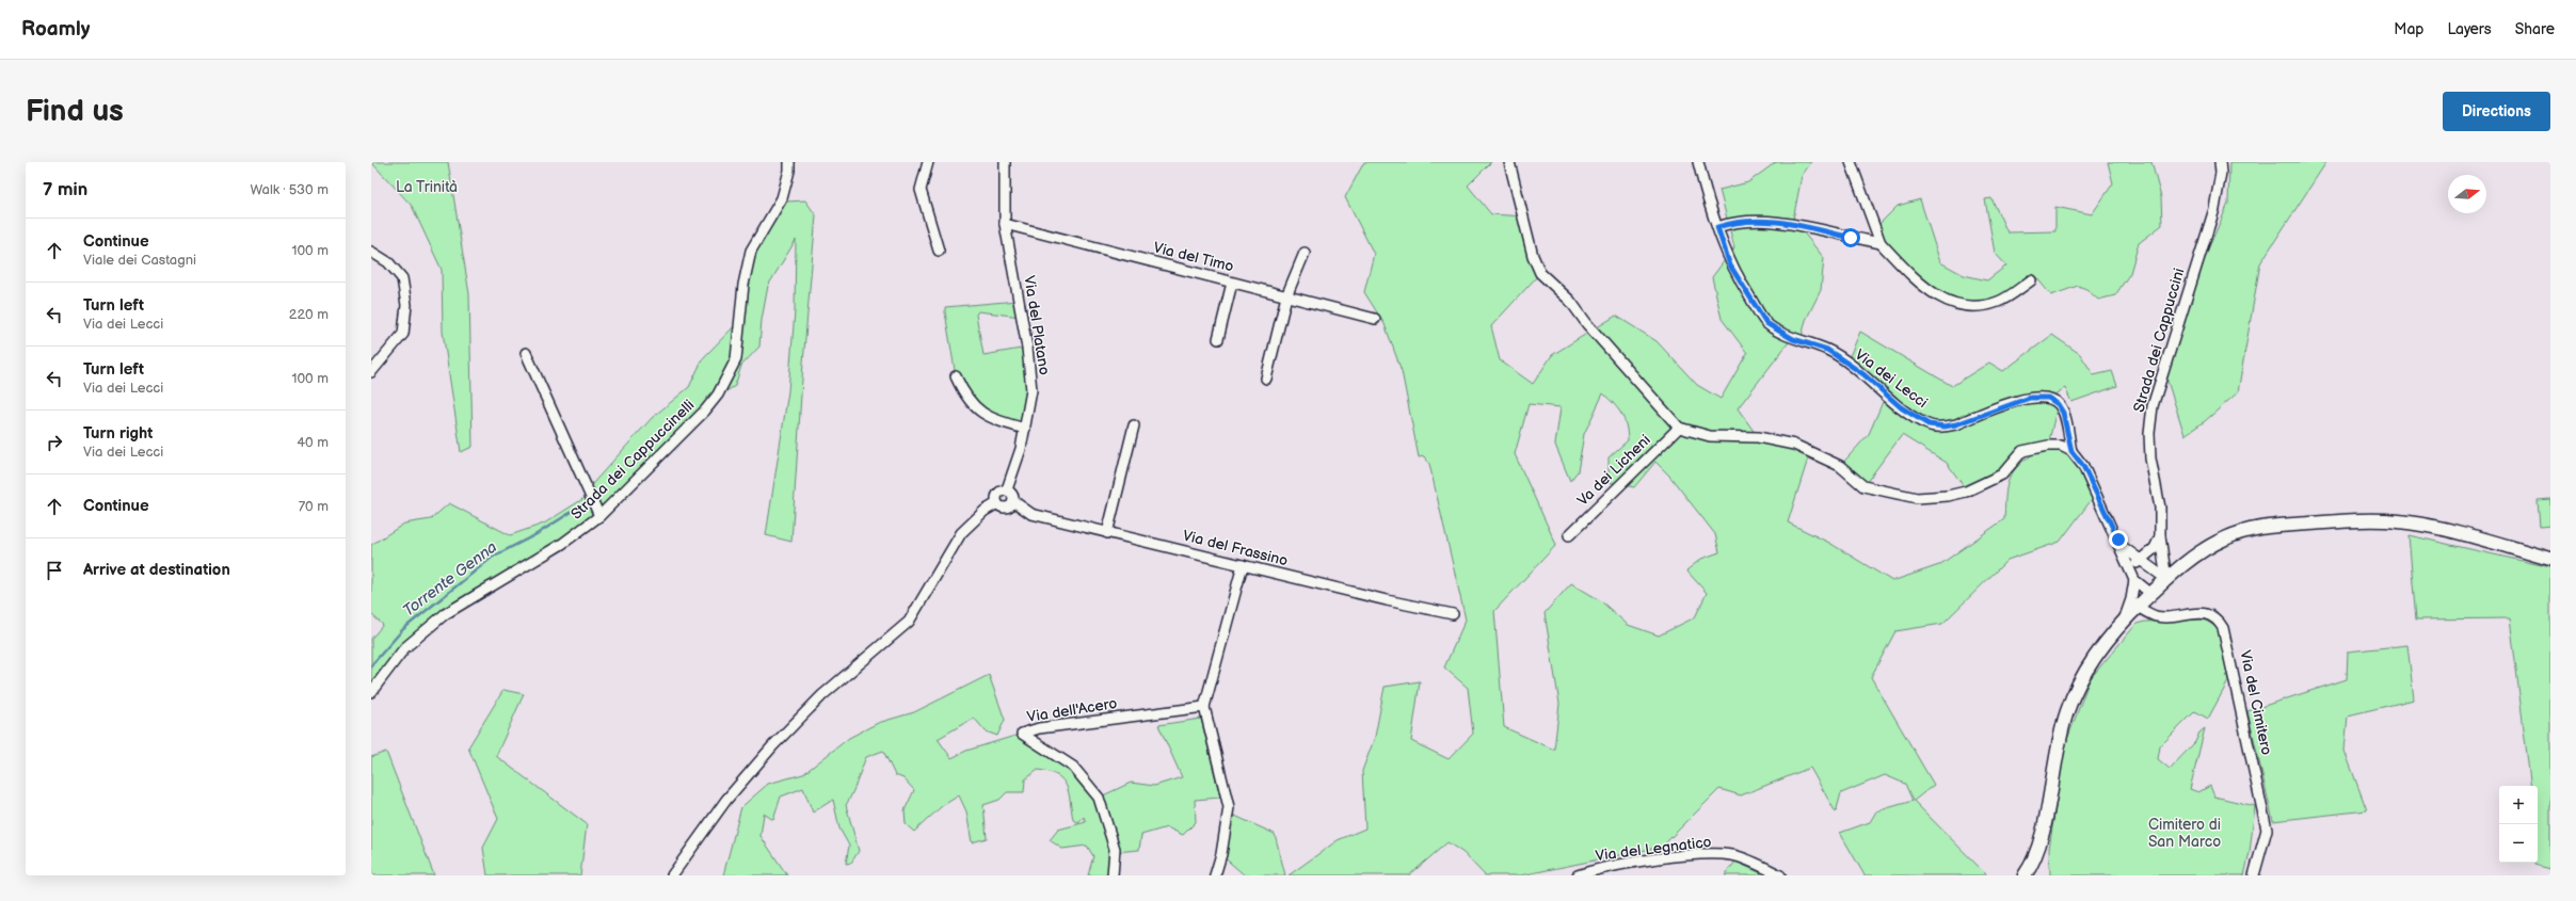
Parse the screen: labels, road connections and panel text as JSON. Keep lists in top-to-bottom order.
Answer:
{
  "streets": {
    "street": [
      "Via del Timo",
      "Via del Platano",
      "Strada dei Cappuccini",
      "Via dei Lecci",
      "Strada dei Cappuccinelli",
      "Va dei Licheni",
      "Via del Frassino",
      "Via del Cimitero",
      "Via dell'Acero",
      "Via del Legnatico"
    ]
  },
  "crossings": [
    ["Via del Timo", "Via del Platano"],
    ["Via del Platano", "Via del Frassino"]
  ],
  "water": ["Torrente Genna"],
  "parks": ["La Trinità", "Cimitero di San Marco"],
  "north": "right",
  "page": {
    "header": "Roamly",
    "nav": ["Map", "Layers", "Share"],
    "buttons": "Directions",
    "title": "Find us",
    "heading": ["7 min", "Walk · 530 m"],
    "list": [
      ["Continue", "Viale dei Castagni", "100 m"],
      ["Turn left", "Via dei Lecci", "220 m"],
      ["Turn left", "Via dei Lecci", "100 m"],
      ["Turn right", "Via dei Lecci", "40 m"],
      ["Continue", "70 m"],
      "Arrive at destination"
    ],
    "map_buttons": ["+", "−"]
  }
}
